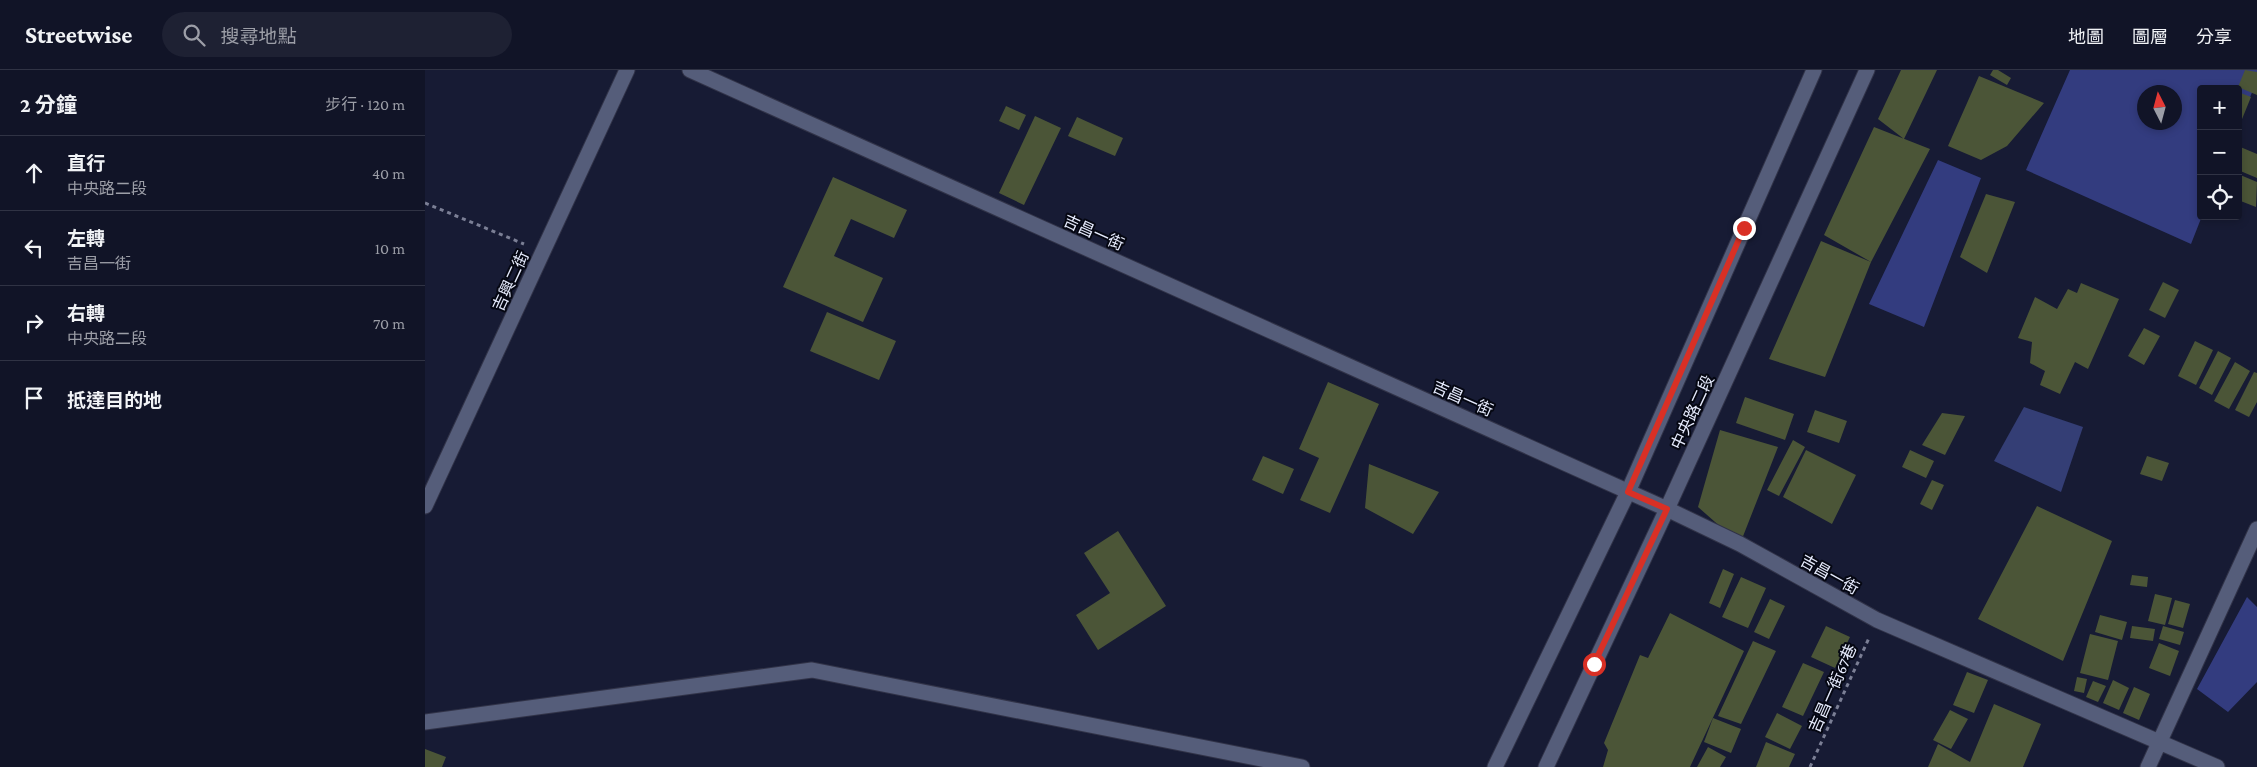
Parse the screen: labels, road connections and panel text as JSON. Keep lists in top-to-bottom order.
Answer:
{
  "streets": {
    "street": ["吉昌一街", "吉興二街", "中央路二段"],
    "path": ["吉昌一街67巷"]
  },
  "crossings": [
    ["吉昌一街", "中央路二段"],
    ["吉昌一街", "吉昌一街67巷"]
  ],
  "north": "top",
  "page": {
    "header": "Streetwise",
    "search": "搜尋地點",
    "nav": ["地圖", "圖層", "分享"],
    "heading": ["2 分鐘", "步行 · 120 m"],
    "map_buttons": ["+", "−"],
    "list": [
      ["直行", "中央路二段", "40 m"],
      ["左轉", "吉昌一街", "10 m"],
      ["右轉", "中央路二段", "70 m"],
      "抵達目的地"
    ]
  }
}
